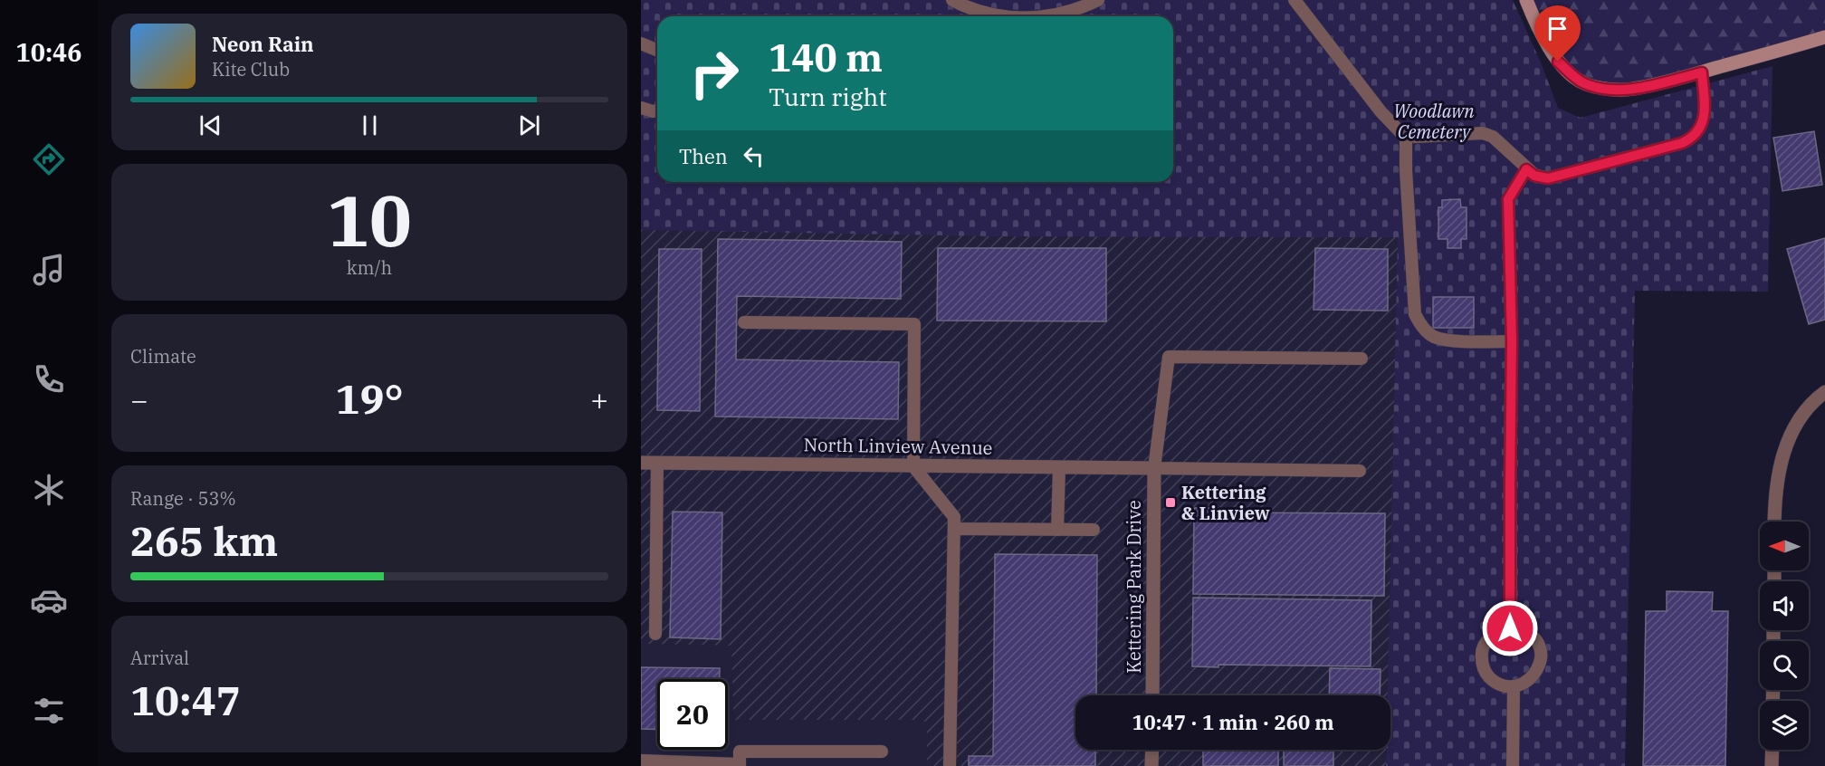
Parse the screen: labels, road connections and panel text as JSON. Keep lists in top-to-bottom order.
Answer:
{
  "streets": {
    "street": ["North Linview Avenue", "Kettering Park Drive"]
  },
  "crossings": [
    ["North Linview Avenue", "Kettering Park Drive"]
  ],
  "parks": ["Woodlawn Cemetery"],
  "places": {
    "transit": ["Kettering & Linview"]
  },
  "north": "left",
  "page": {
    "tabs": "10:46",
    "turn": ["140 m", "Turn right"],
    "song": ["Neon Rain", "Kite Club"],
    "then": "Then",
    "tile": [
      ["10", "km/h"],
      "Climate",
      ["Range · 53%", "265 km"],
      ["Arrival", "10:47"]
    ],
    "heat": ["−", "19°", "+"],
    "limit": "20",
    "trip": "10:47 · 1 min · 260 m"
  }
}
